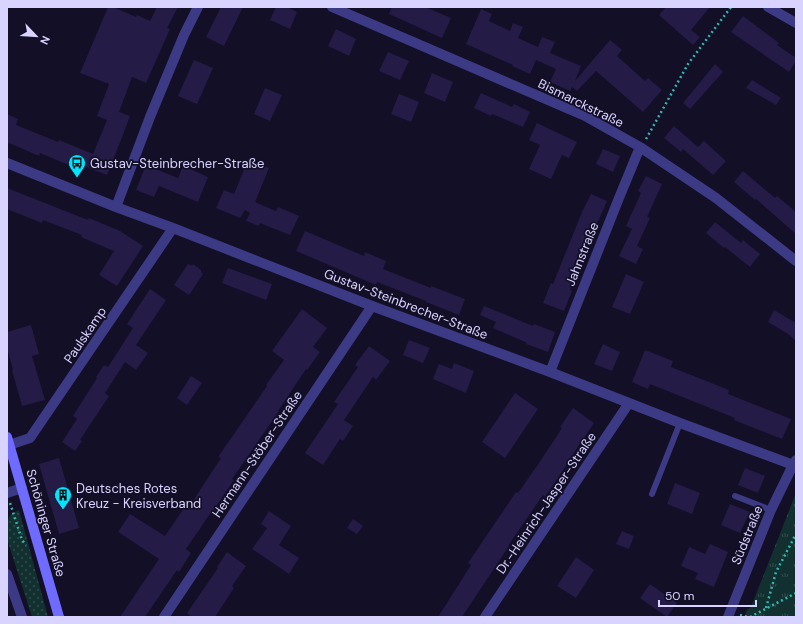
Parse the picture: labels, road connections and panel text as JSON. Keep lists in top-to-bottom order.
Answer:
{
  "streets": {
    "main road": ["Schöninger Straße"],
    "street": [
      "Bismarckstraße",
      "Jahnstraße",
      "Gustav-Steinbrecher-Straße",
      "Paulskamp",
      "Hermann-Stöber-Straße",
      "Dr.-Heinrich-Jasper-Straße",
      "Südstraße"
    ]
  },
  "crossings": [
    ["Bismarckstraße", "Jahnstraße"],
    ["Jahnstraße", "Gustav-Steinbrecher-Straße"],
    ["Gustav-Steinbrecher-Straße", "Paulskamp"],
    ["Gustav-Steinbrecher-Straße", "Hermann-Stöber-Straße"],
    ["Gustav-Steinbrecher-Straße", "Dr.-Heinrich-Jasper-Straße"],
    ["Gustav-Steinbrecher-Straße", "Südstraße"],
    ["Paulskamp", "Schöninger Straße"]
  ],
  "places": {
    "bus stop": ["Gustav-Steinbrecher-Straße"],
    "building": ["Deutsches Rotes Kreuz - Kreisverband"]
  },
  "scale_bar": "50 m",
  "north": "bottom right"
}
